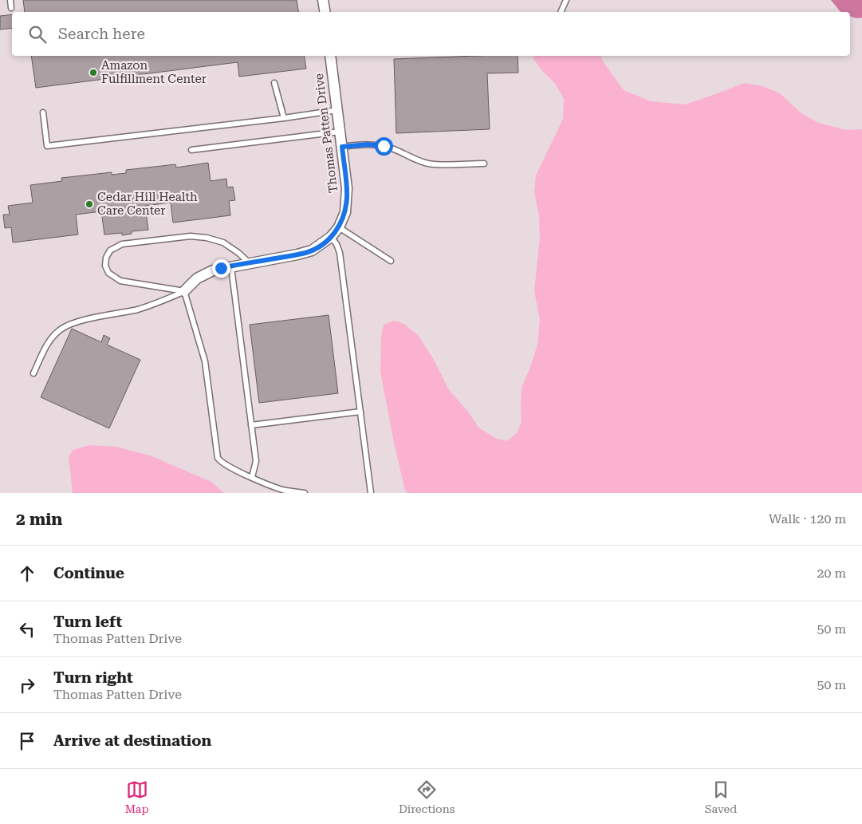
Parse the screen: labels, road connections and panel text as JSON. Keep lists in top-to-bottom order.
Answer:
{
  "streets": {
    "street": ["Thomas Patten Drive"]
  },
  "places": ["Amazon Fulfillment Center", "Cedar Hill Health Care Center"],
  "page": {
    "search": "Search here",
    "heading": ["2 min", "Walk · 120 m"],
    "list": [
      ["Continue", "20 m"],
      ["Turn left", "Thomas Patten Drive", "50 m"],
      ["Turn right", "Thomas Patten Drive", "50 m"],
      "Arrive at destination"
    ],
    "nav": ["Map", "Directions", "Saved"]
  }
}
